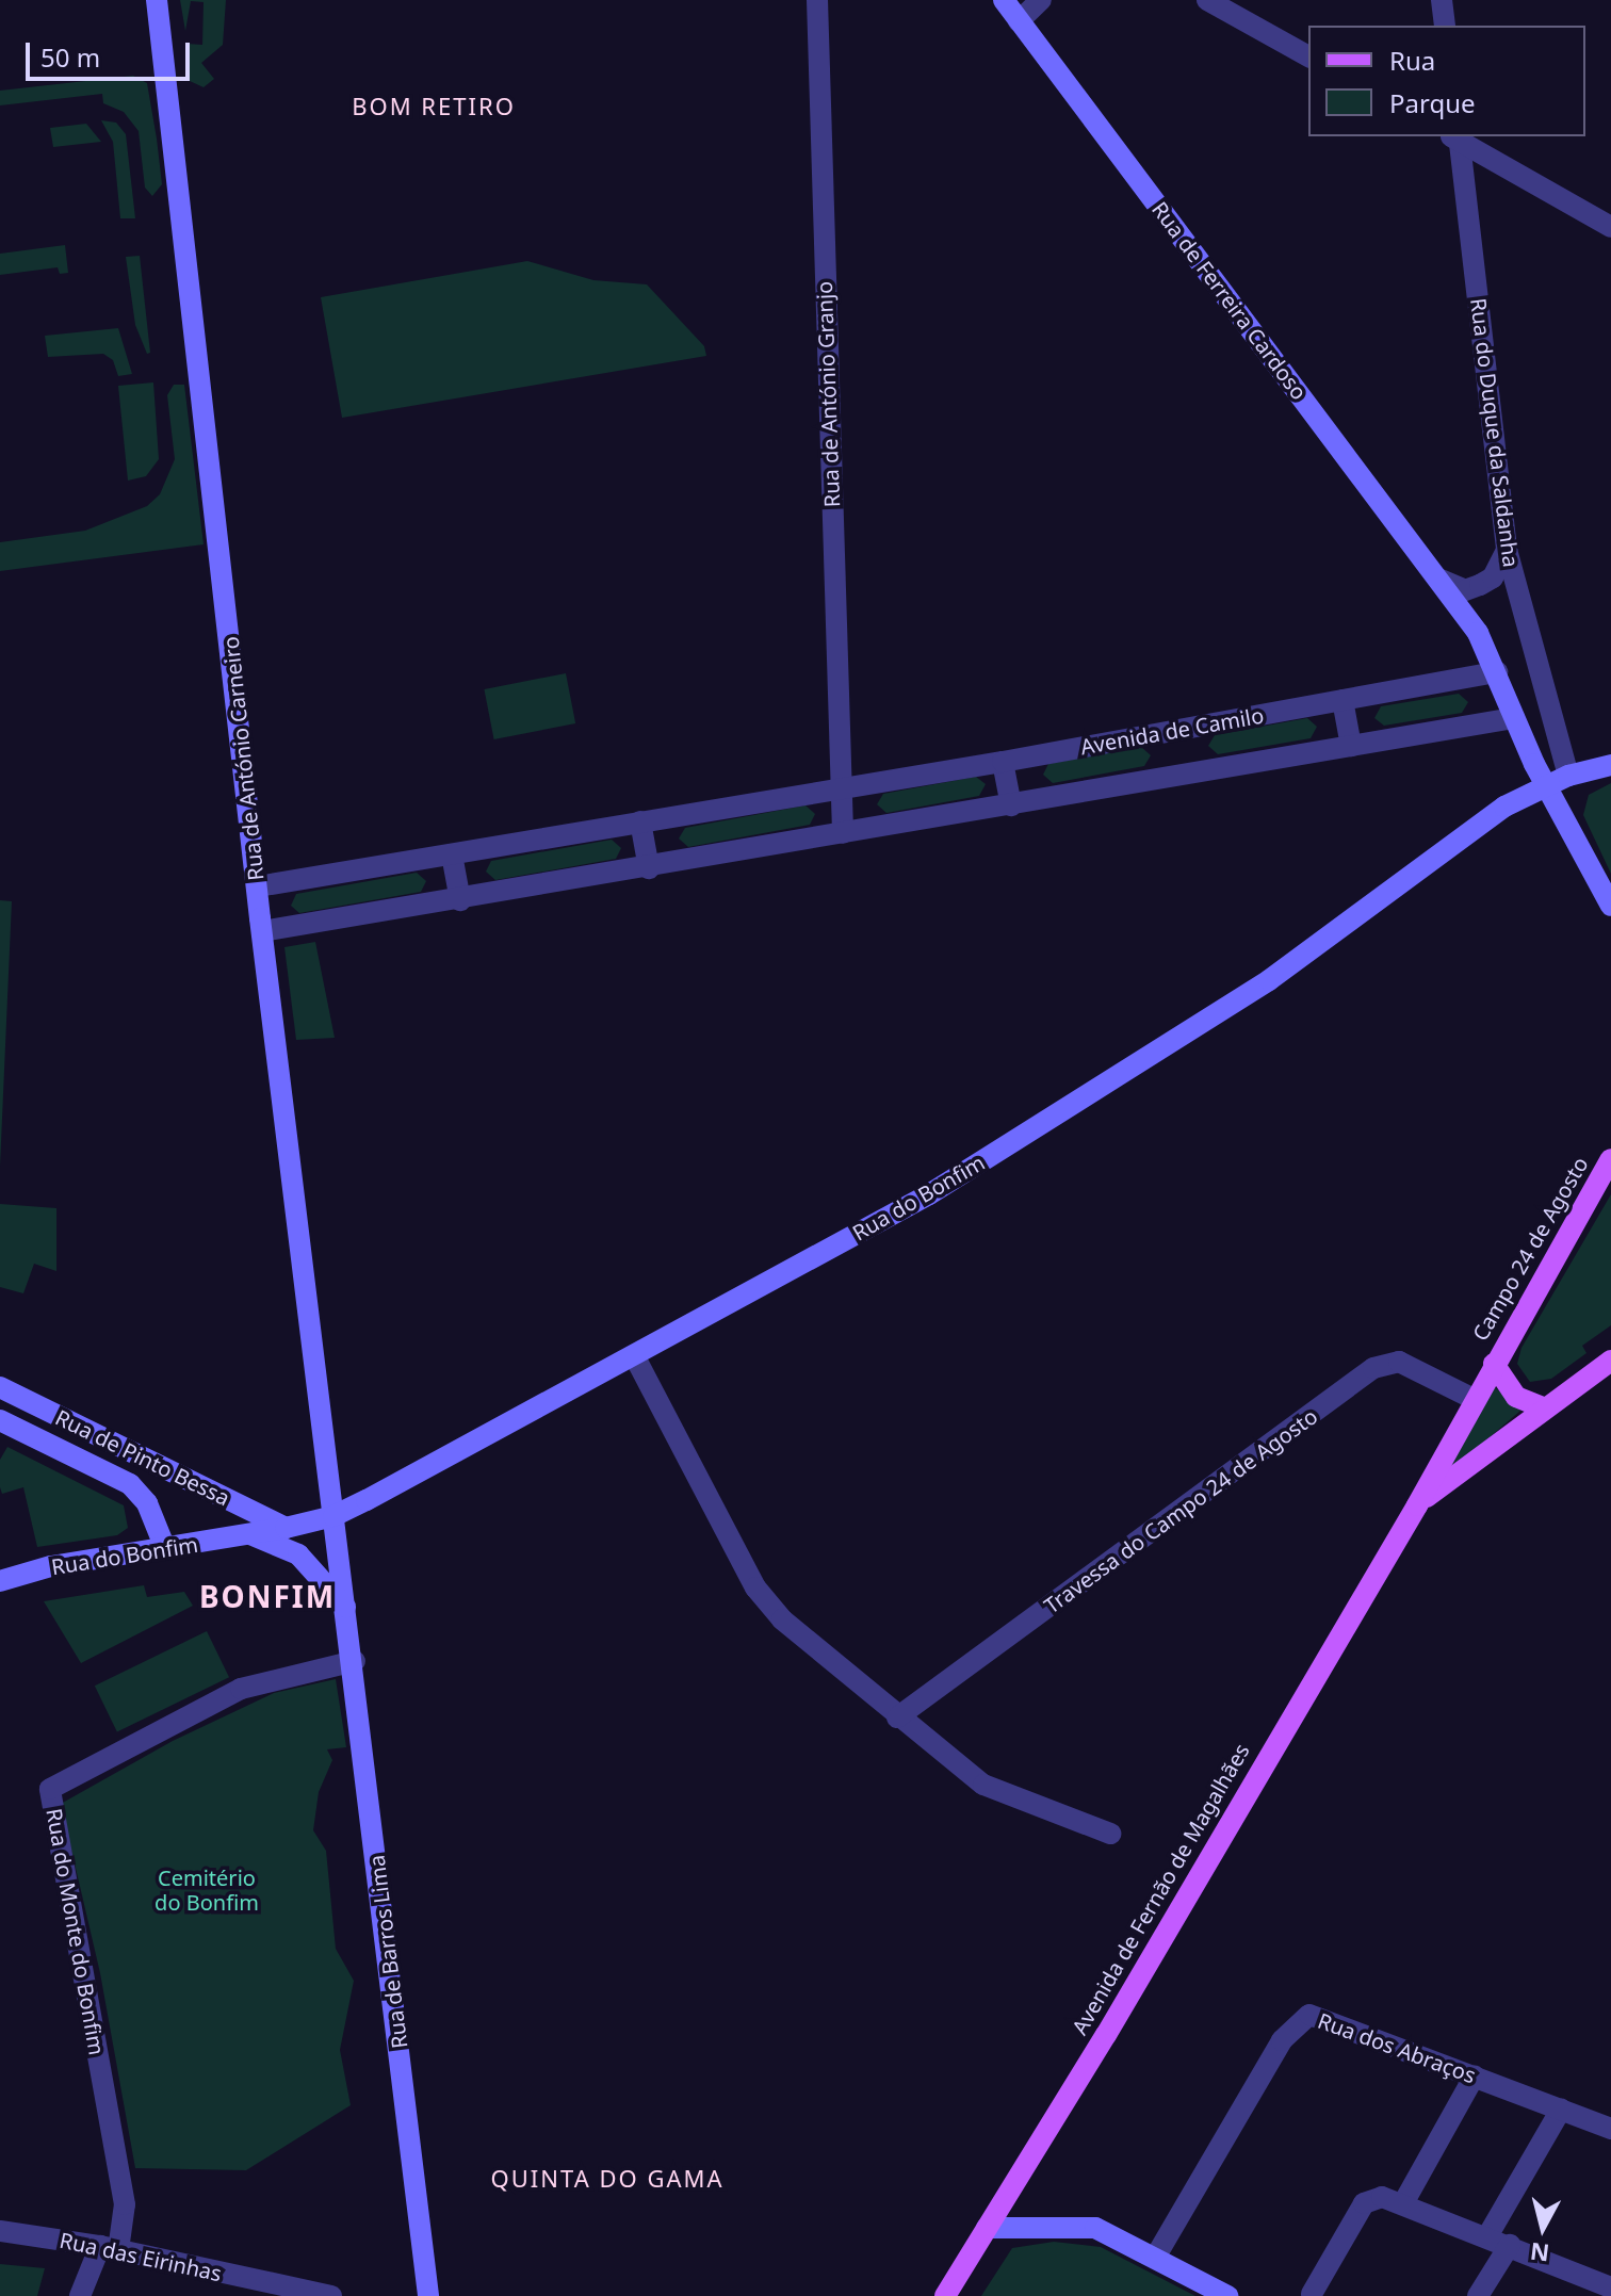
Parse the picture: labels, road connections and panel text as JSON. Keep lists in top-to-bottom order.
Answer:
{
  "streets": {
    "main road": ["Campo 24 de Agosto", "Avenida de Fernão de Magalhães"],
    "street": [
      "Rua de Ferreira Cardoso",
      "Rua de António Granjo",
      "Rua do Duque da Saldanha",
      "Avenida de Camilo",
      "Rua de António Carneiro",
      "Rua do Bonfim",
      "Rua de Pinto Bessa",
      "Travessa do Campo 24 de Agosto",
      "Rua do Monte do Bonfim",
      "Rua de Barros Lima",
      "Rua dos Abraços",
      "Rua das Eirinhas"
    ]
  },
  "crossings": [
    ["Rua de Ferreira Cardoso", "Avenida de Camilo"],
    ["Rua de Ferreira Cardoso", "Rua do Bonfim"],
    ["Rua de António Granjo", "Avenida de Camilo"],
    ["Avenida de Camilo", "Rua de António Carneiro"],
    ["Rua de António Carneiro", "Rua do Bonfim"],
    ["Rua de António Carneiro", "Rua de Barros Lima"],
    ["Rua do Bonfim", "Rua de Pinto Bessa"],
    ["Rua do Bonfim", "Rua de Barros Lima"],
    ["Campo 24 de Agosto", "Avenida de Fernão de Magalhães"],
    ["Travessa do Campo 24 de Agosto", "Avenida de Fernão de Magalhães"],
    ["Rua do Monte do Bonfim", "Rua de Barros Lima"],
    ["Rua do Monte do Bonfim", "Rua das Eirinhas"]
  ],
  "districts": ["BOM RETIRO", "BONFIM", "QUINTA DO GAMA"],
  "parks": ["Cemitério do Bonfim"],
  "legend": ["Rua", "Parque"],
  "scale_bar": "50 m",
  "north": "bottom"
}
